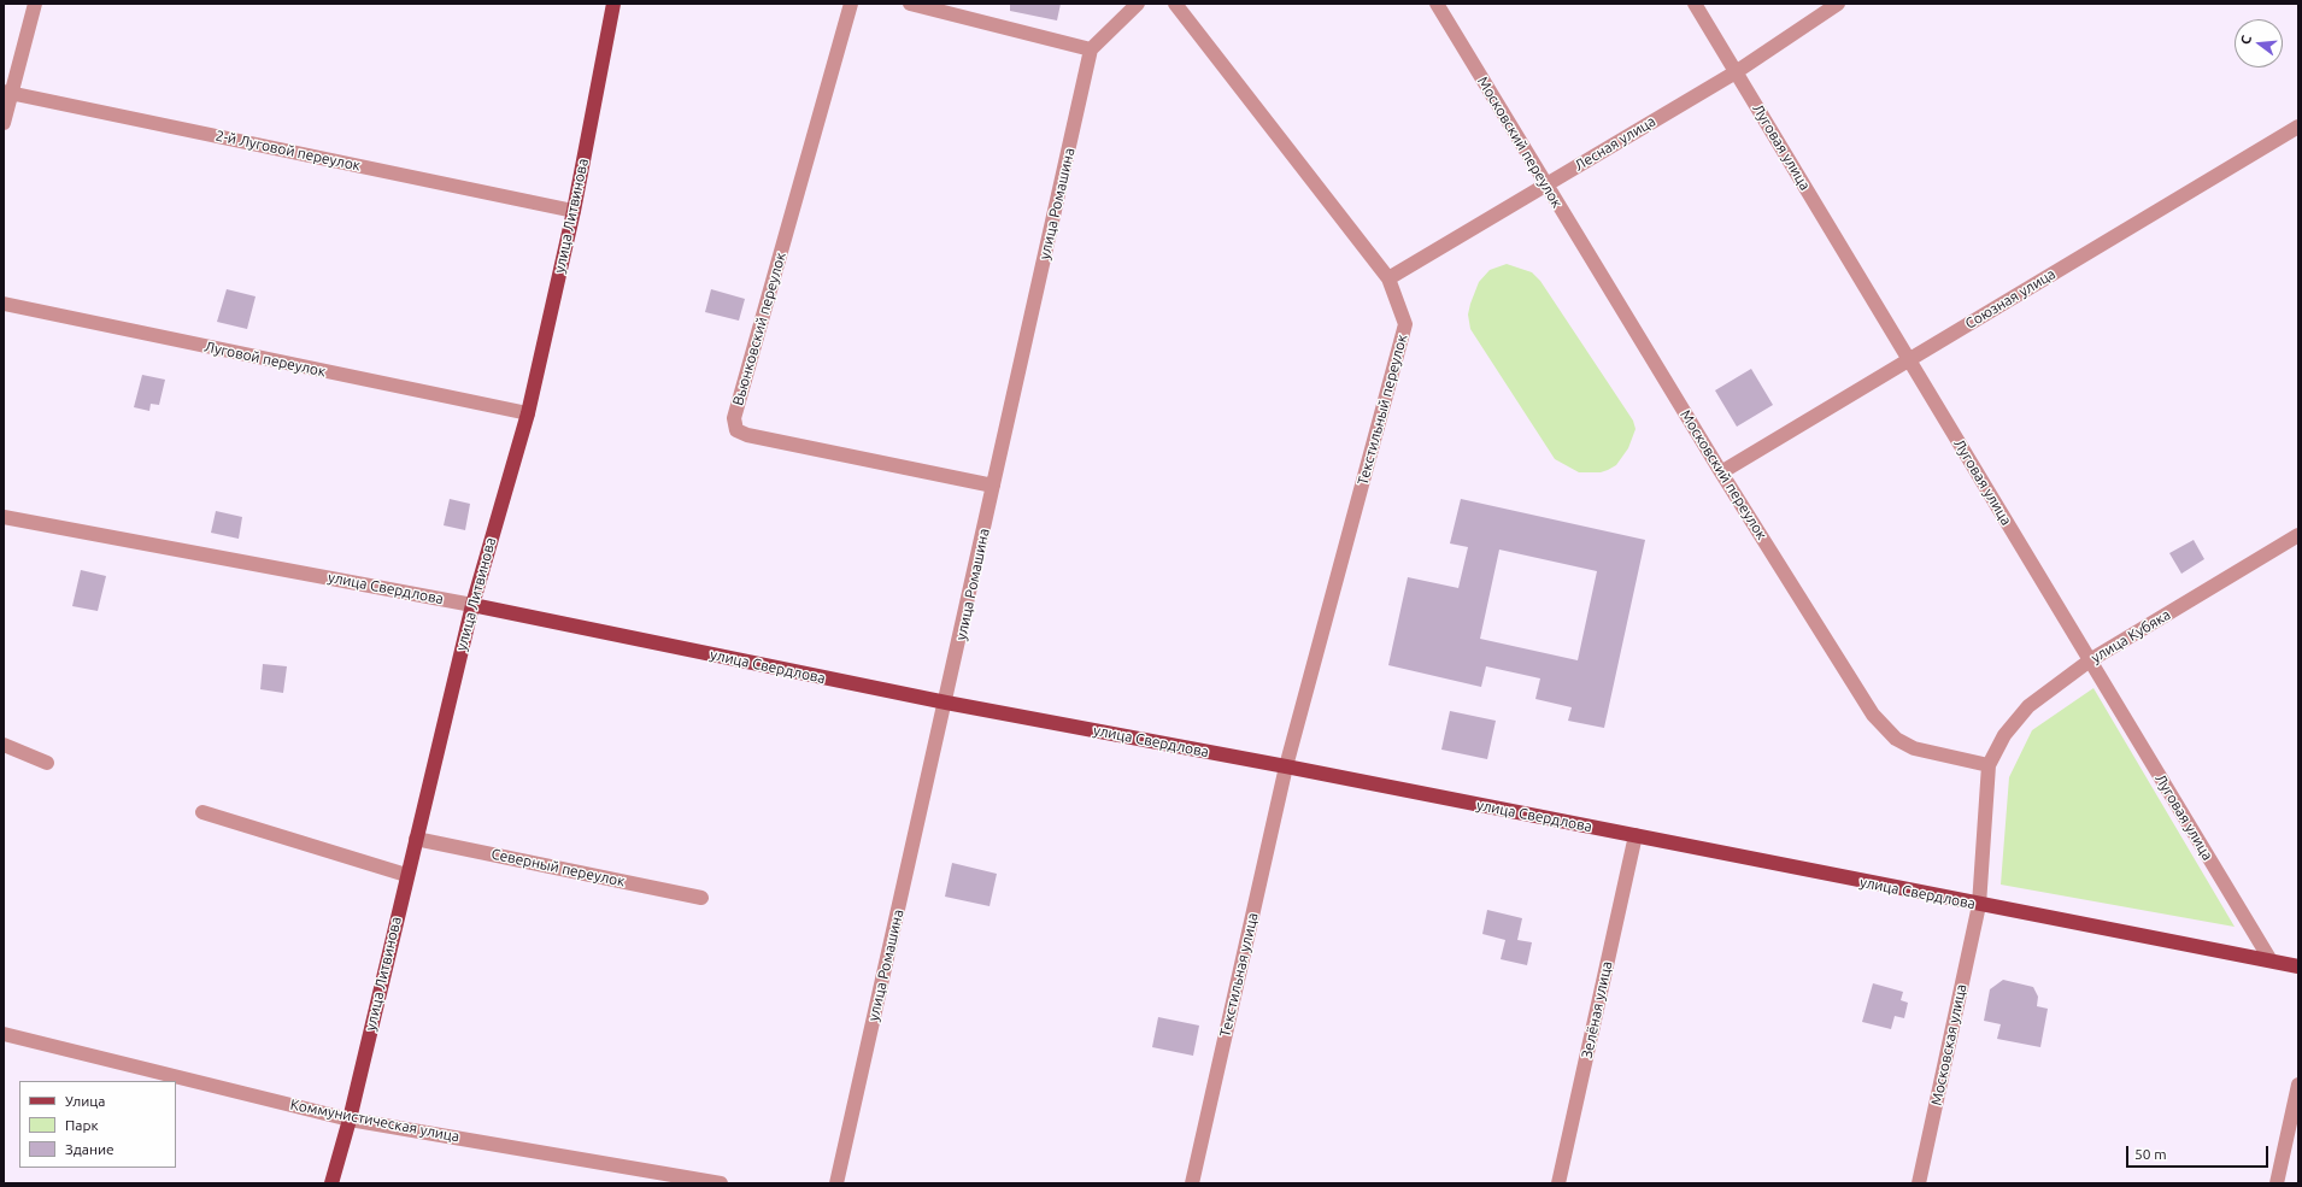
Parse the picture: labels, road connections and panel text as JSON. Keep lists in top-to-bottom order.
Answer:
{
  "streets": {
    "main road": ["улица Литвинова", "улица Свердлова"],
    "street": [
      "Московский переулок",
      "Лесная улица",
      "Луговая улица",
      "2-й Луговой переулок",
      "улица Ромашина",
      "Союзная улица",
      "Вьюнковский переулок",
      "Луговой переулок",
      "Текстильный переулок",
      "улица Кубяка",
      "Северный переулок",
      "Текстильная улица",
      "Зелёная улица",
      "Московская улица",
      "Коммунистическая улица"
    ]
  },
  "crossings": [
    ["Московский переулок", "Лесная улица"],
    ["Московский переулок", "Союзная улица"],
    ["Московский переулок", "улица Кубяка"],
    ["Лесная улица", "Луговая улица"],
    ["Лесная улица", "Текстильный переулок"],
    ["Луговая улица", "Союзная улица"],
    ["Луговая улица", "улица Свердлова"],
    ["Луговая улица", "улица Кубяка"],
    ["2-й Луговой переулок", "улица Литвинова"],
    ["улица Ромашина", "Вьюнковский переулок"],
    ["улица Ромашина", "улица Свердлова"],
    ["улица Литвинова", "Луговой переулок"],
    ["улица Литвинова", "улица Свердлова"],
    ["улица Литвинова", "Северный переулок"],
    ["улица Литвинова", "Коммунистическая улица"],
    ["Текстильный переулок", "улица Свердлова"],
    ["Текстильный переулок", "Текстильная улица"],
    ["улица Свердлова", "Текстильная улица"],
    ["улица Свердлова", "Зелёная улица"],
    ["улица Свердлова", "Московская улица"]
  ],
  "legend": ["Улица", "Парк", "Здание"],
  "scale_bar": "50 m",
  "north": "left"
}
